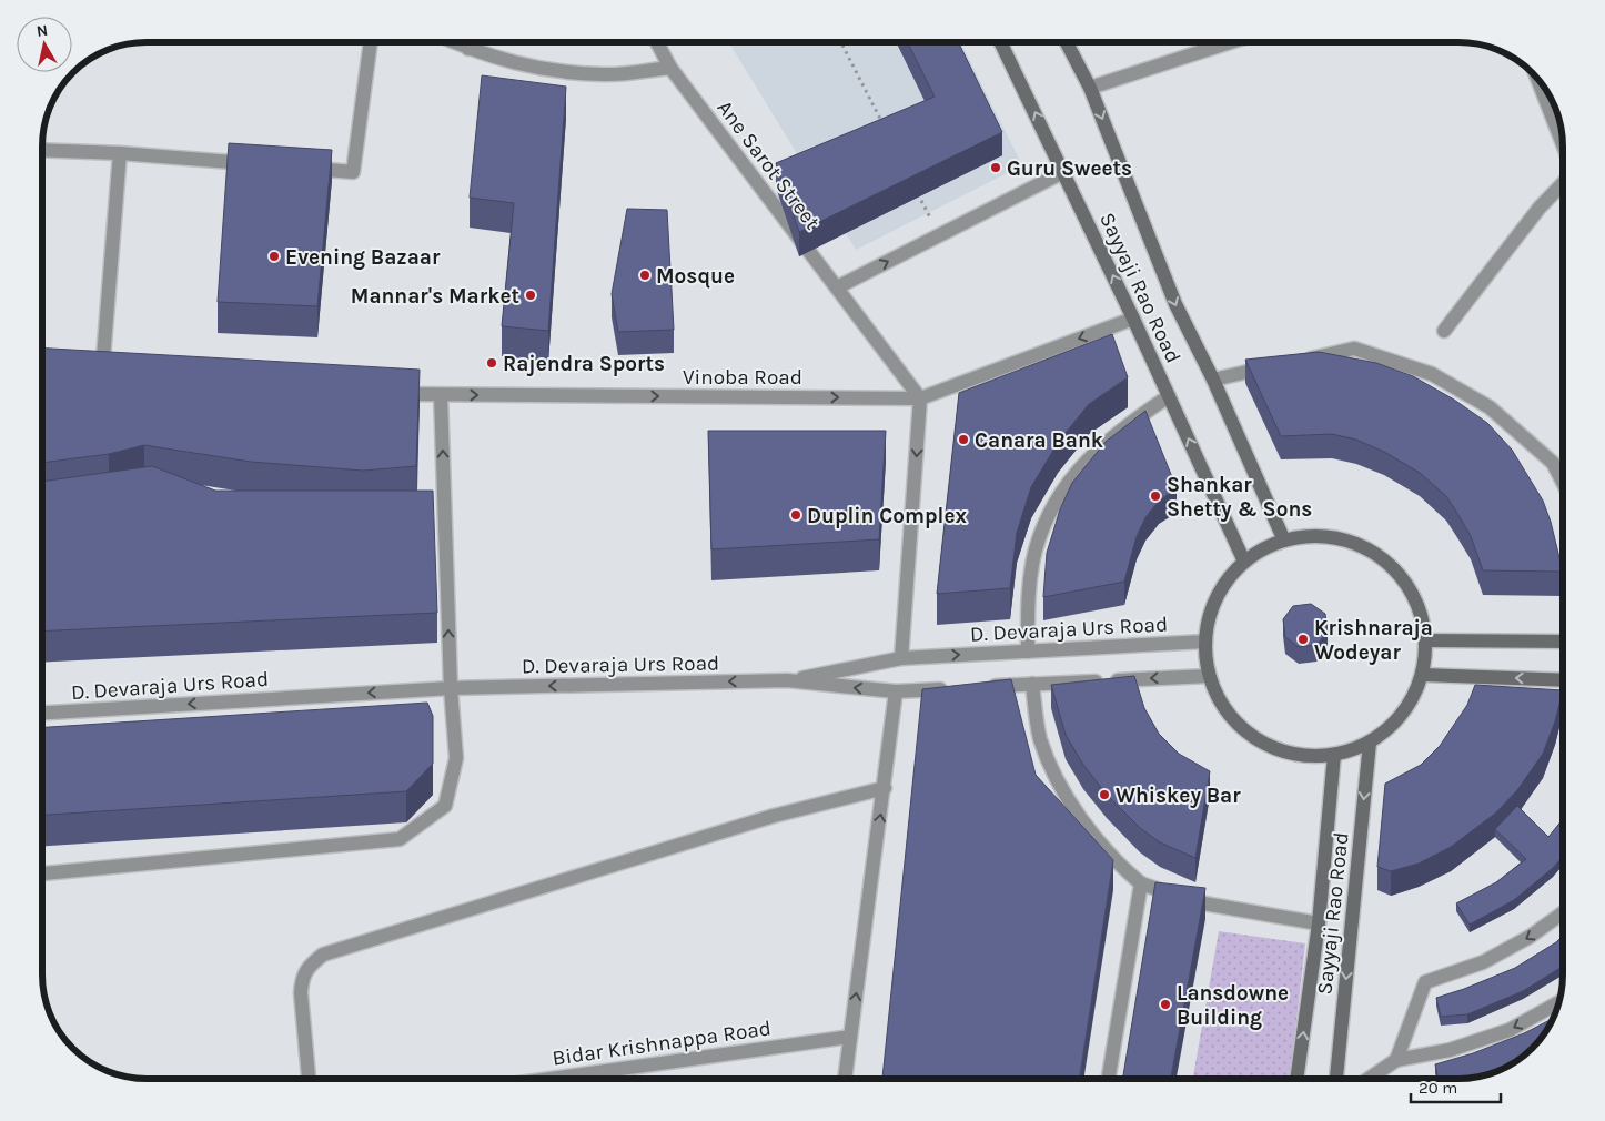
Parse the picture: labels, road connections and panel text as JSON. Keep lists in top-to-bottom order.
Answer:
{
  "streets": {
    "main road": ["Sayyaji Rao Road"],
    "street": [
      "Ane Sarot Street",
      "Vinoba Road",
      "D. Devaraja Urs Road",
      "Bidar Krishnappa Road"
    ]
  },
  "crossings": [
    ["Ane Sarot Street", "Vinoba Road"]
  ],
  "one_way": ["Vinoba Road"],
  "places": [
    "Guru Sweets",
    "Evening Bazaar",
    "Mosque",
    "Mannar's Market",
    "Rajendra Sports",
    "Canara Bank",
    "Shankar Shetty & Sons",
    "Duplin Complex",
    "Krishnaraja Wodeyar",
    "Whiskey Bar",
    "Lansdowne Building"
  ],
  "scale_bar": "20 m",
  "north": "top"
}
